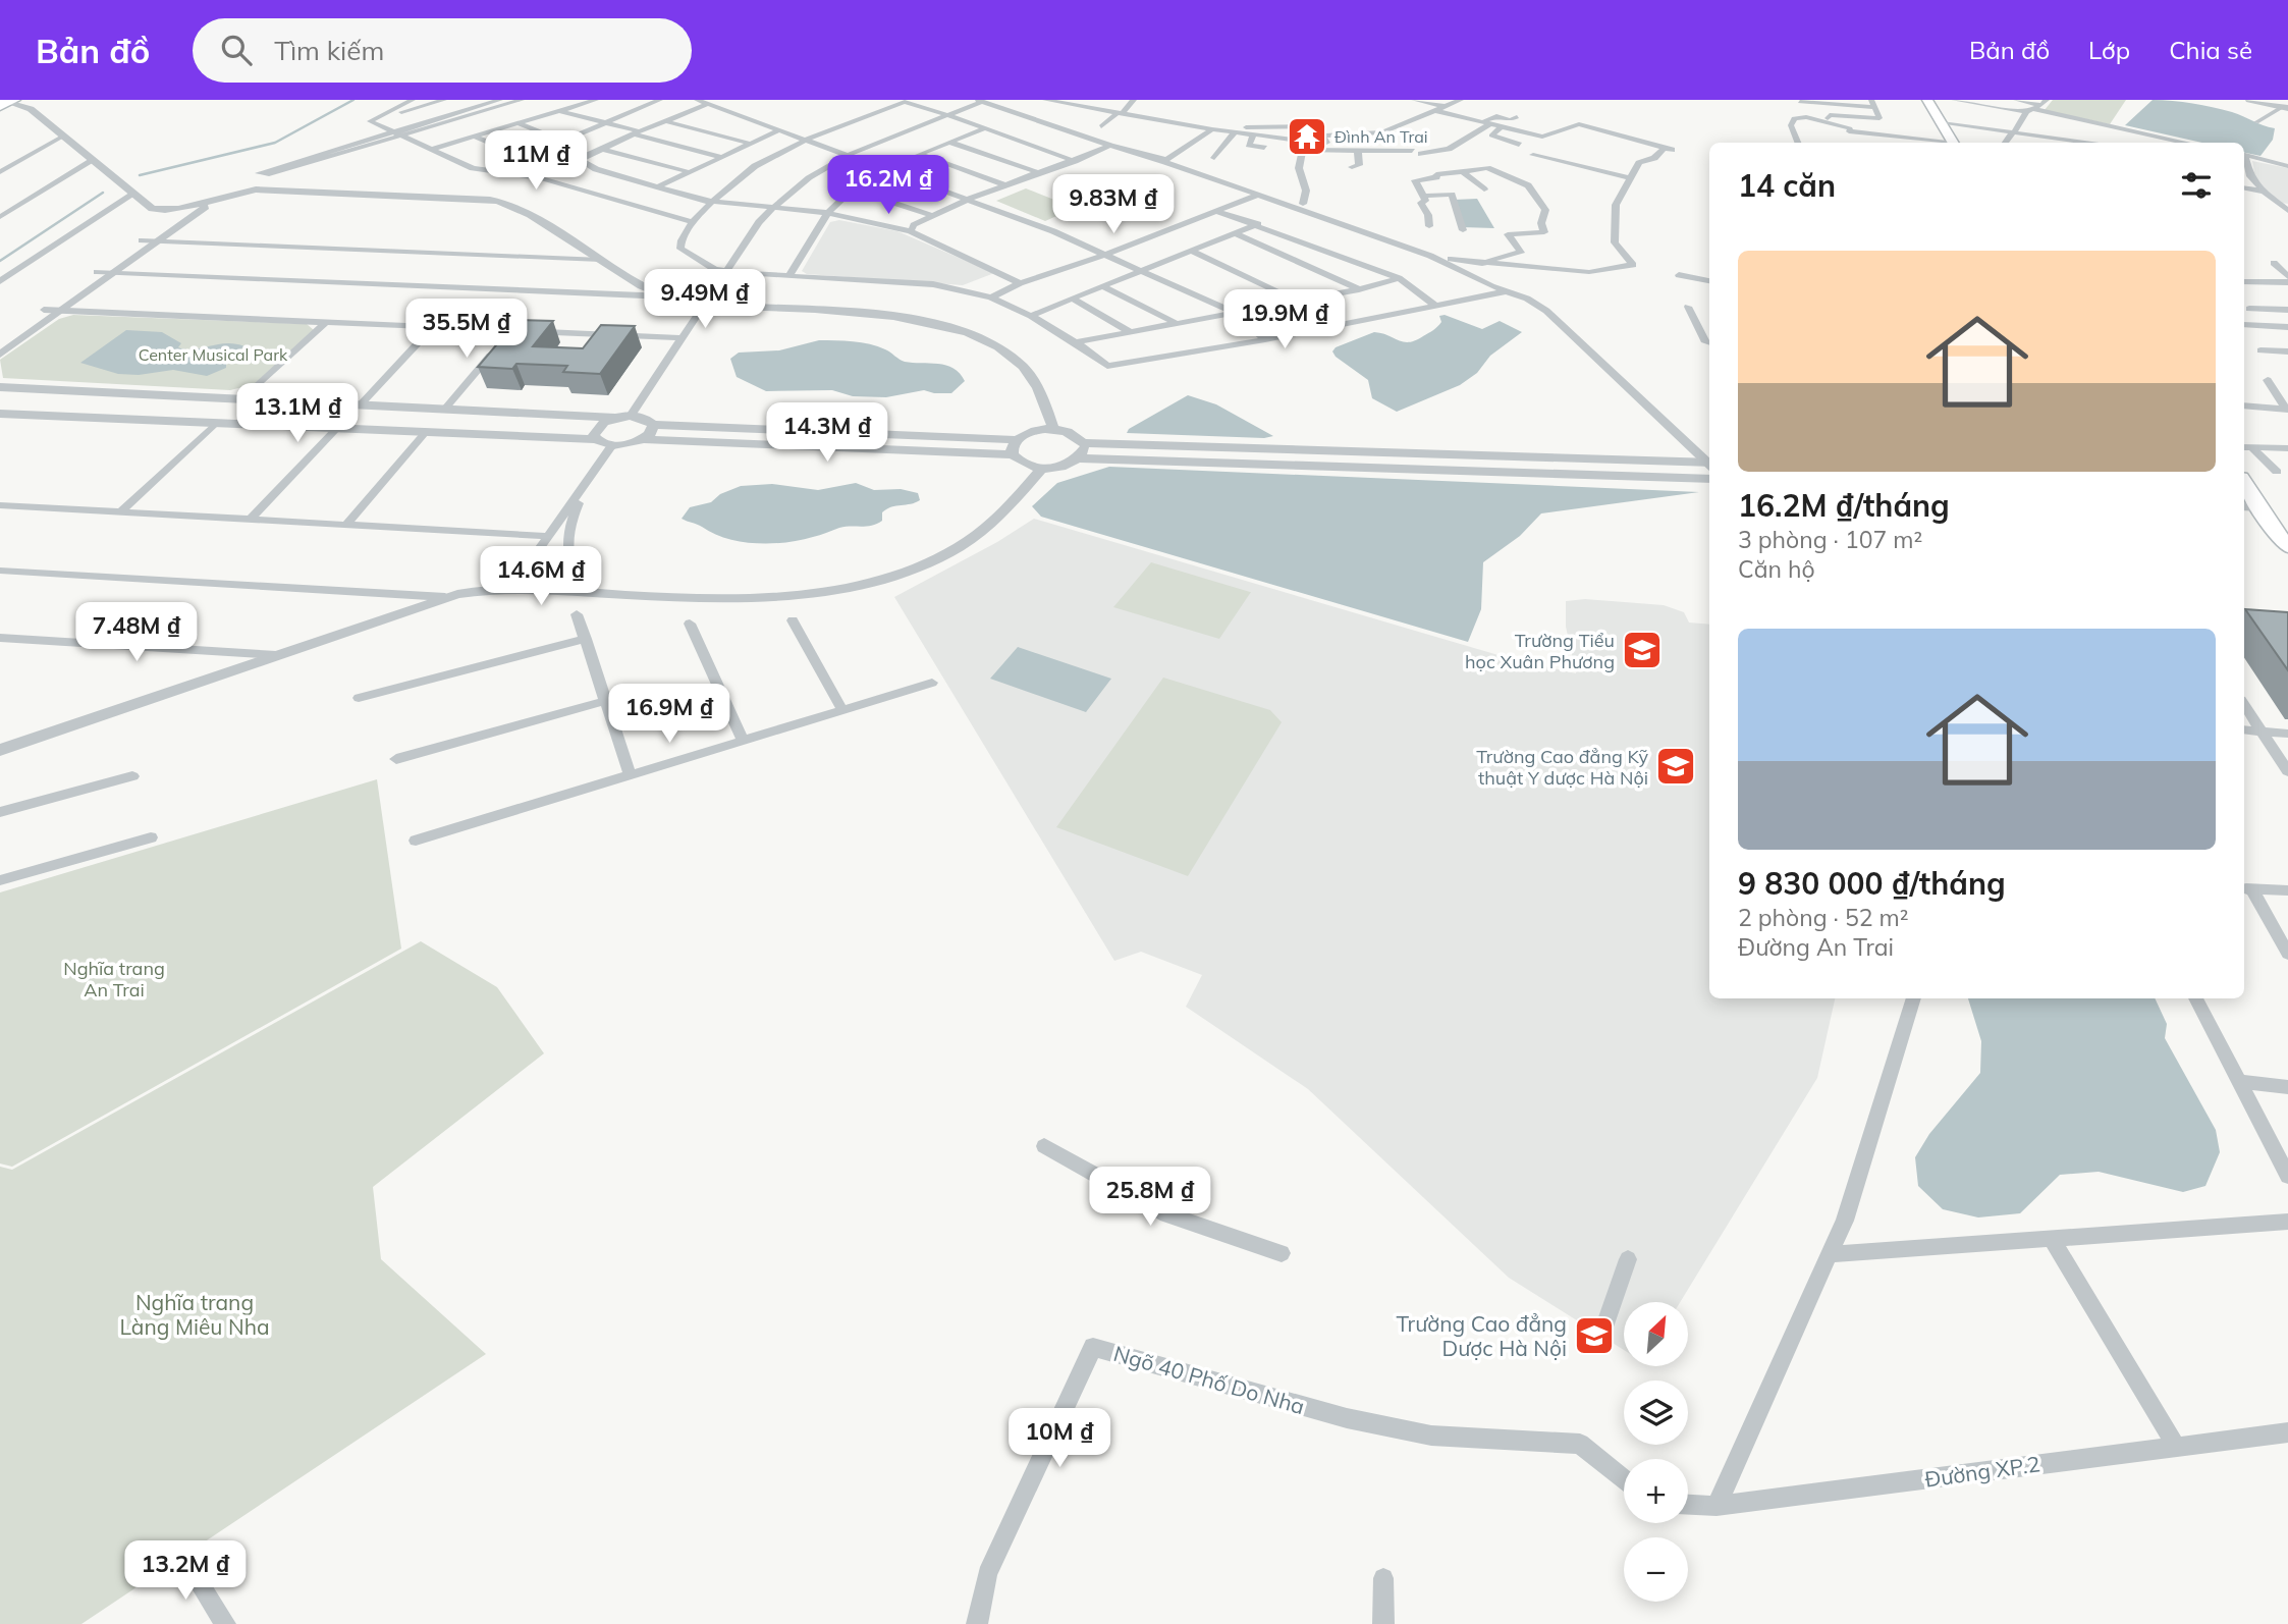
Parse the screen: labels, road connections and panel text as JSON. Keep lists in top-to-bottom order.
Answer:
{
  "streets": {
    "street": ["Ngõ 40 Phố Do Nha", "Đường XP.2"]
  },
  "parks": ["Center Musical Park", "Nghĩa trang An Trai", "Nghĩa trang Làng Miêu Nha"],
  "places": {
    "temple": ["Đình An Trai"],
    "school or university": ["Trường Tiểu học Xuân Phương", "Trường Cao đẳng Kỹ thuật Y dược Hà Nội", "Trường Cao đẳng Dược Hà Nội"]
  },
  "north": "top right",
  "page": {
    "header": "Bản đồ",
    "search": "Tìm kiếm",
    "nav": ["Bản đồ", "Lớp", "Chia sẻ"],
    "price": [
      "11M ₫",
      "16.2M ₫",
      "9.83M ₫",
      "9.49M ₫",
      "19.9M ₫",
      "35.5M ₫",
      "13.1M ₫",
      "14.3M ₫",
      "14.6M ₫",
      "7.48M ₫",
      "16.9M ₫",
      "25.8M ₫",
      "10M ₫",
      "13.2M ₫"
    ],
    "heading": "14 căn",
    "list": [
      {
        "name": "16.2M ₫/tháng",
        "note": "3 phòng · 107 m² · Căn hộ"
      },
      {
        "name": "9 830 000 ₫/tháng",
        "note": "2 phòng · 52 m² · Đường An Trai"
      }
    ],
    "map_buttons": ["+", "−"]
  }
}
